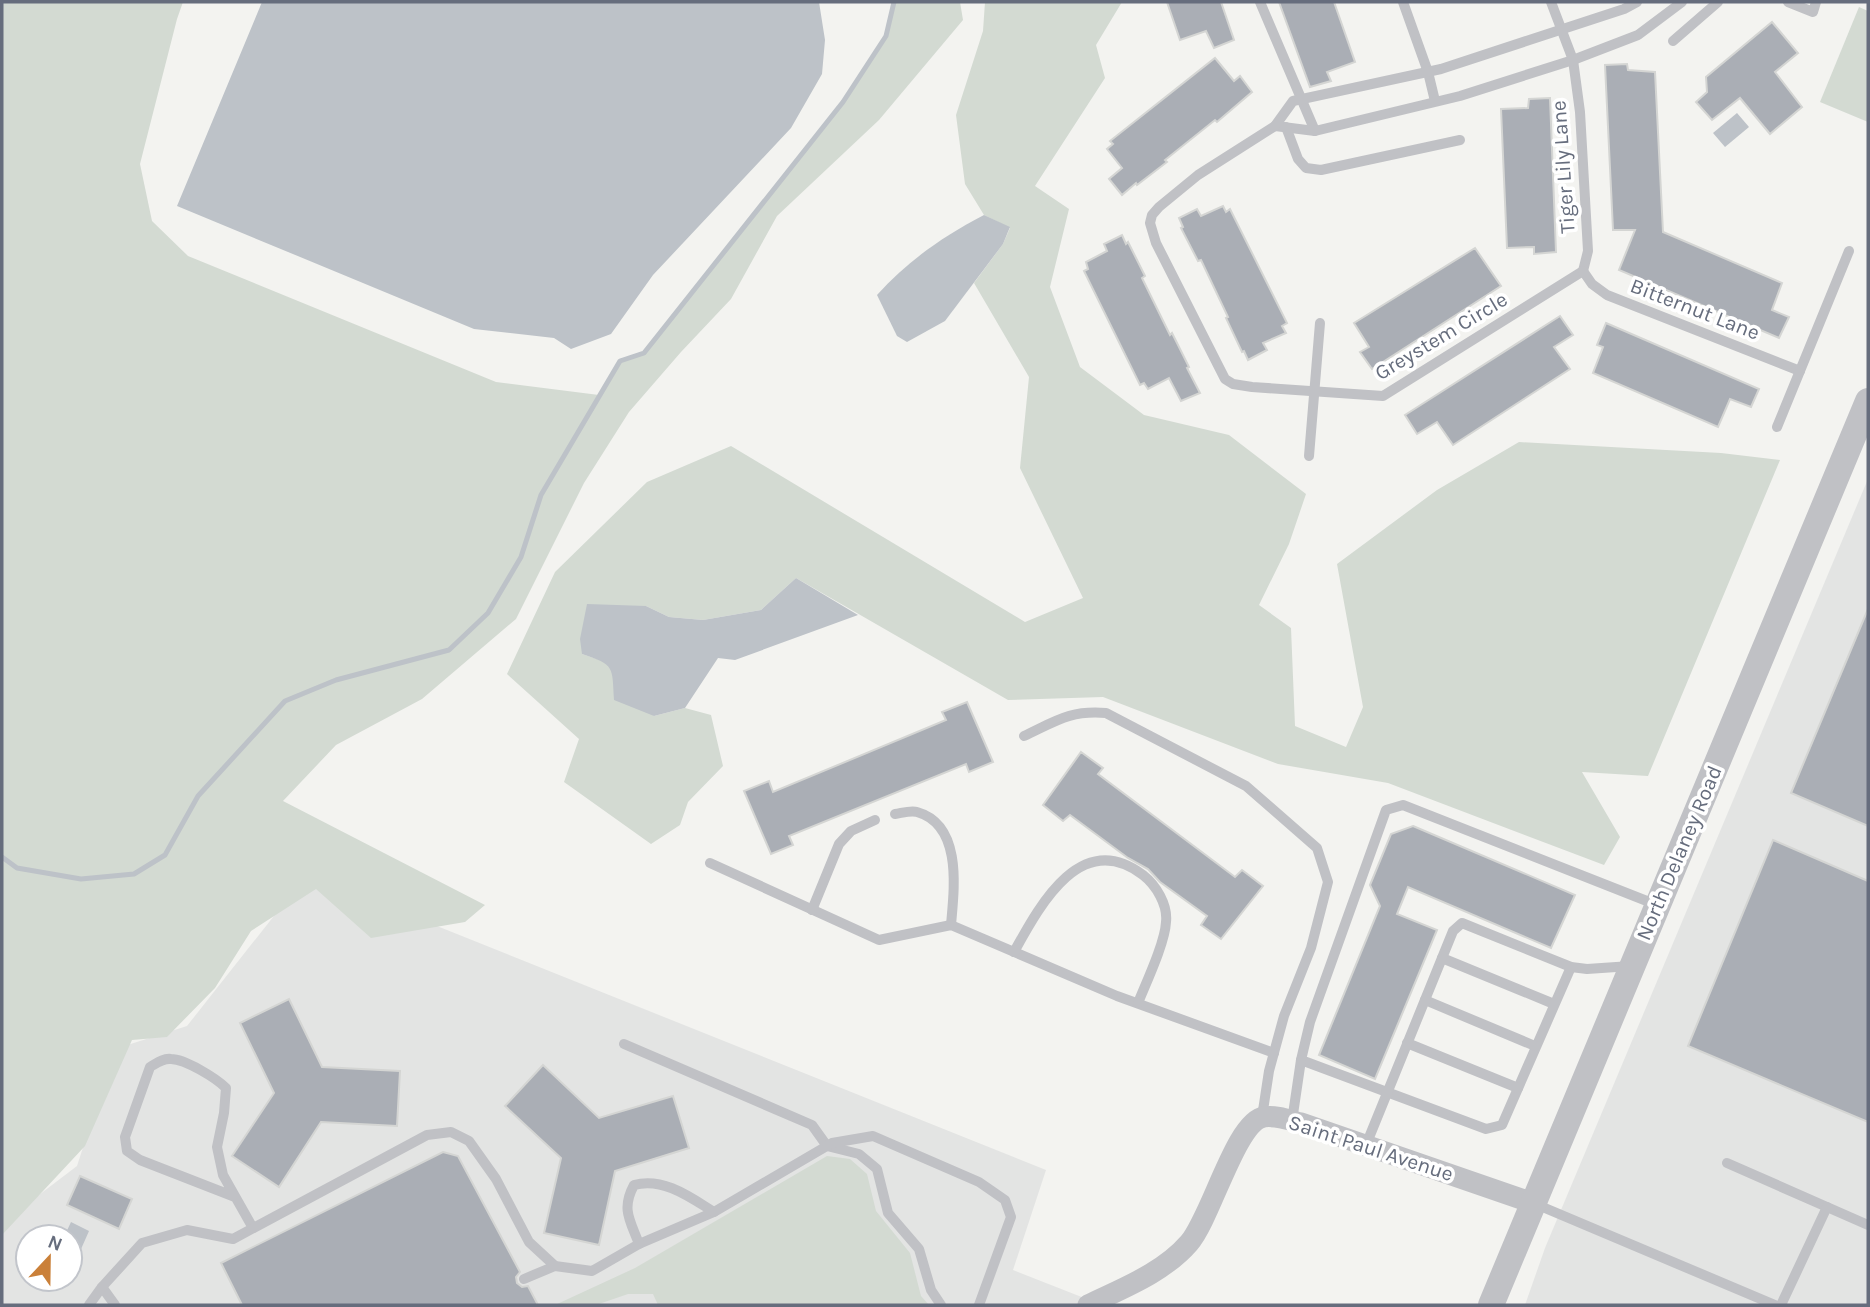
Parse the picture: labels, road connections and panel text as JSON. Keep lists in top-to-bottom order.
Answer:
{
  "streets": {
    "street": ["North Delaney Road", "Saint Paul Avenue"],
    "lane": ["Tiger Lily Lane", "Bitternut Lane", "Greystem Circle"]
  },
  "crossings": [
    ["Tiger Lily Lane", "Bitternut Lane"],
    ["Tiger Lily Lane", "Greystem Circle"],
    ["Bitternut Lane", "Greystem Circle"],
    ["North Delaney Road", "Saint Paul Avenue"]
  ],
  "north": "top"
}
